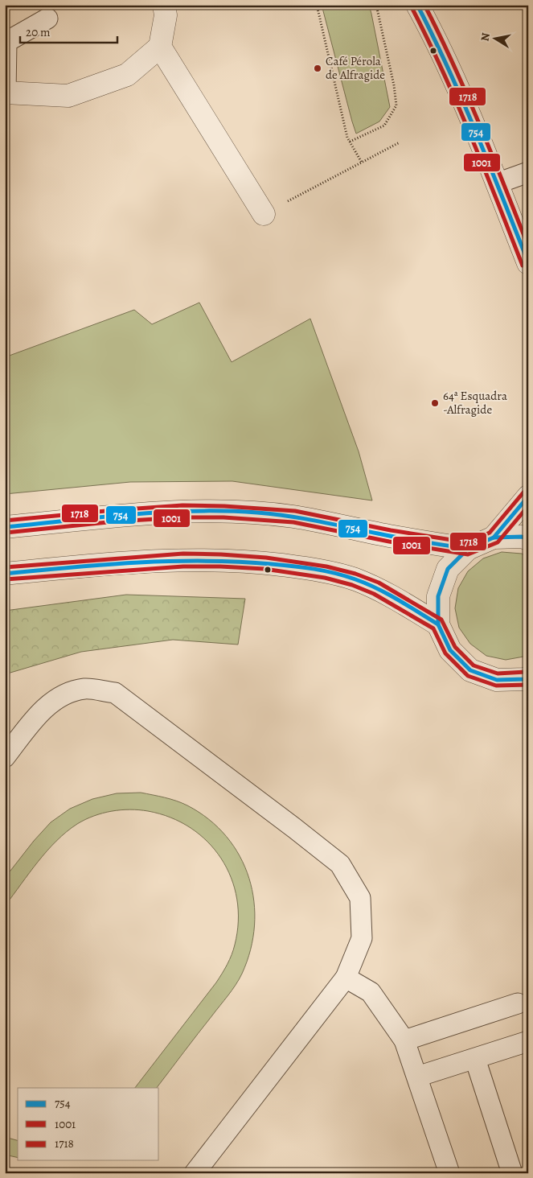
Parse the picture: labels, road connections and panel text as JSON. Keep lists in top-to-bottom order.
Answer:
{
  "places": ["Café Pérola de Alfragide", "64ª Esquadra -Alfragide"],
  "lines": ["transit line 754", "transit line 1718", "transit line 1001"],
  "legend": ["754", "1001", "1718"],
  "scale_bar": "20 m",
  "north": "left"
}
